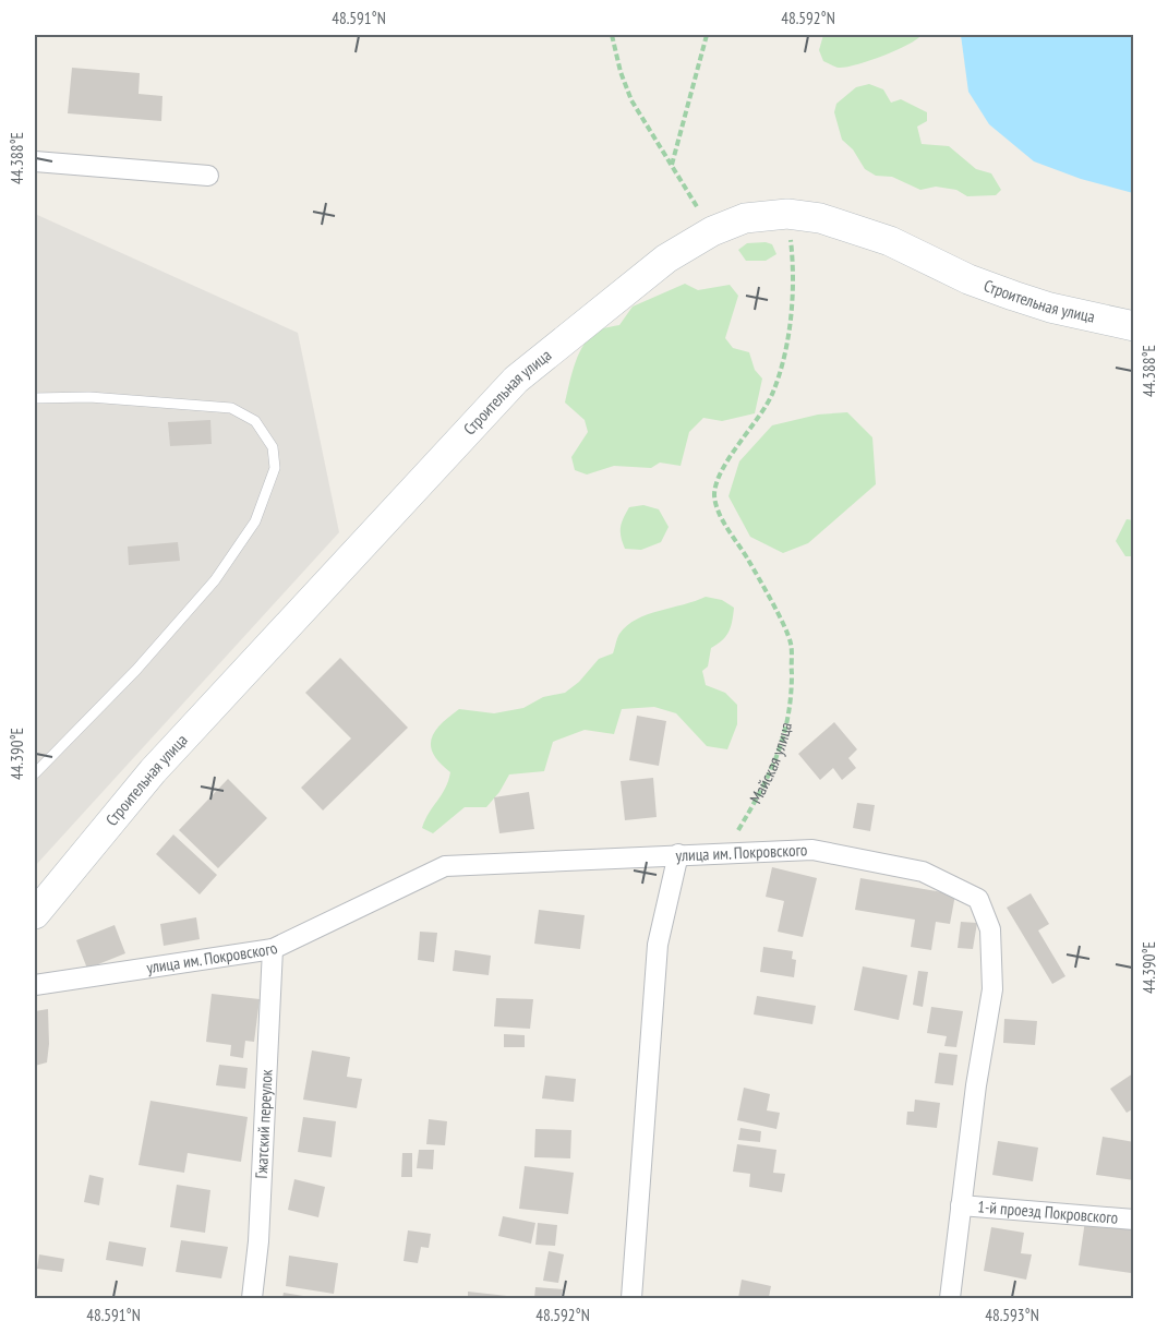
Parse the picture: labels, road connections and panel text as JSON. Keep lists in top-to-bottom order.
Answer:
{
  "streets": {
    "street": [
      "Строительная улица",
      "улица им. Покровского",
      "Гжатский переулок",
      "1-й проезд Покровского"
    ],
    "path": ["Майская улица"]
  },
  "crossings": [
    ["Строительная улица", "Майская улица"],
    ["улица им. Покровского", "Гжатский переулок"],
    ["улица им. Покровского", "1-й проезд Покровского"]
  ],
  "coordinates": [
    "48.591°N",
    "48.592°N",
    "44.388°E",
    "44.390°E",
    "48.593°N"
  ]
}
